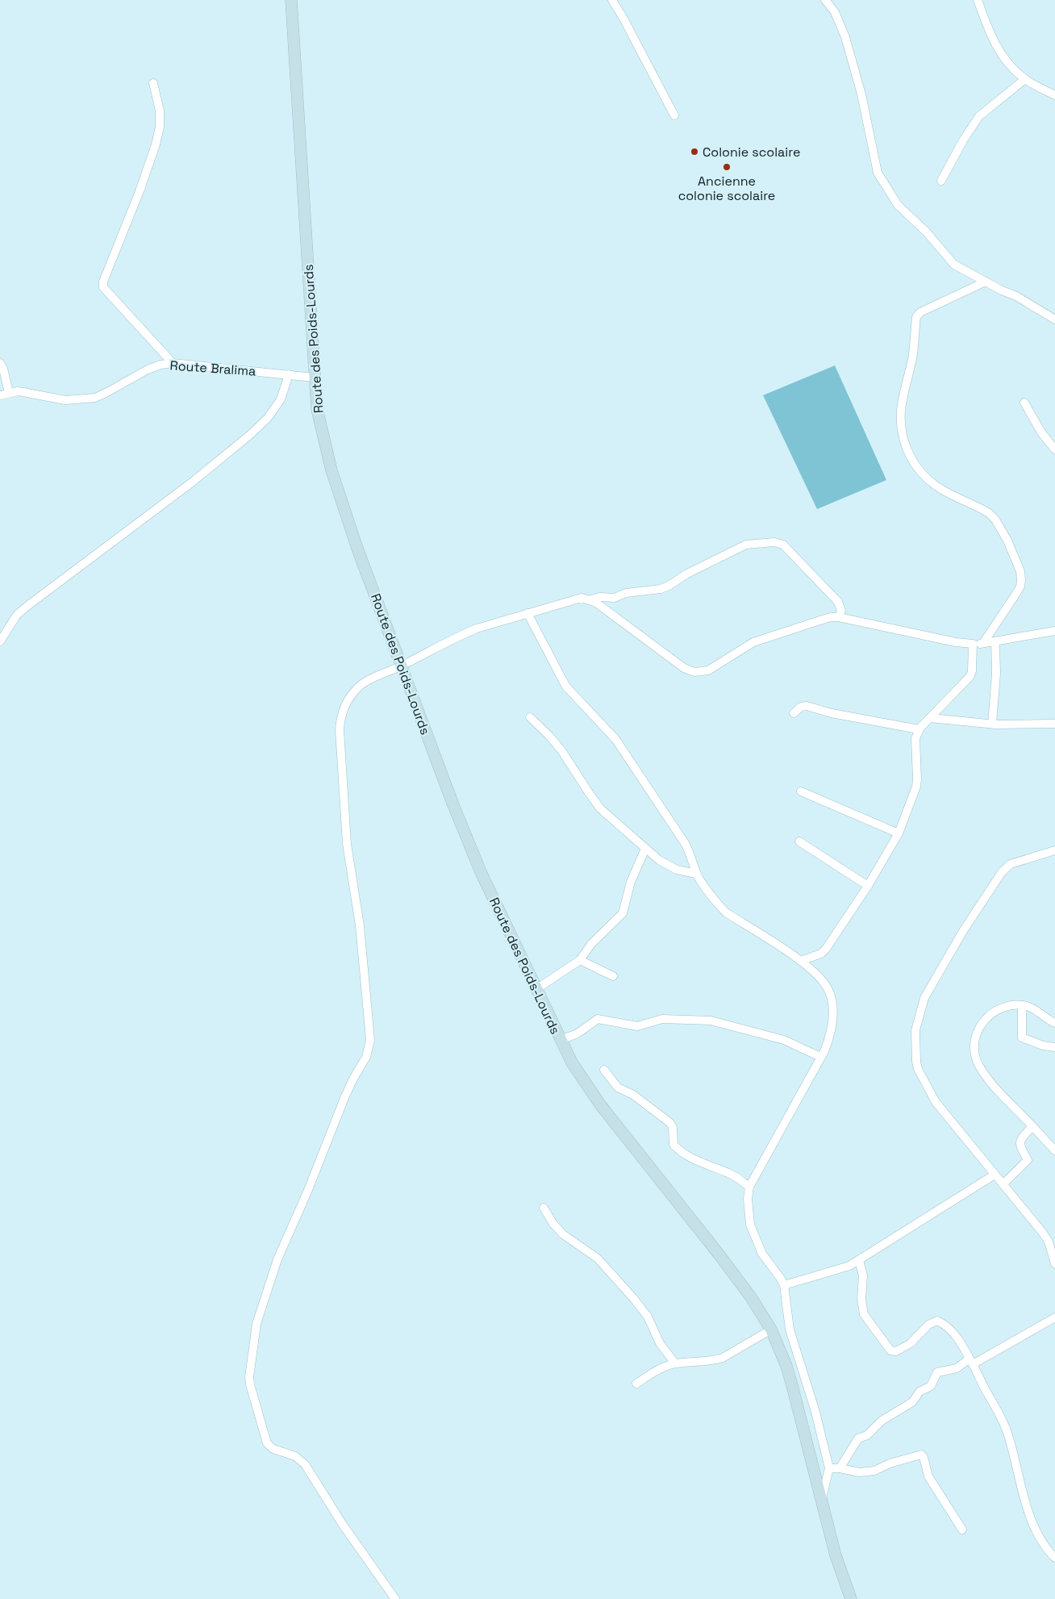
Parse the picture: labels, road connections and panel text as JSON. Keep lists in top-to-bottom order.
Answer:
{
  "streets": {
    "street": ["Route des Poids-Lourds", "Route Bralima"]
  },
  "crossings": [
    ["Route des Poids-Lourds", "Route Bralima"]
  ],
  "places": ["Colonie scolaire", "Ancienne colonie scolaire"]
}
